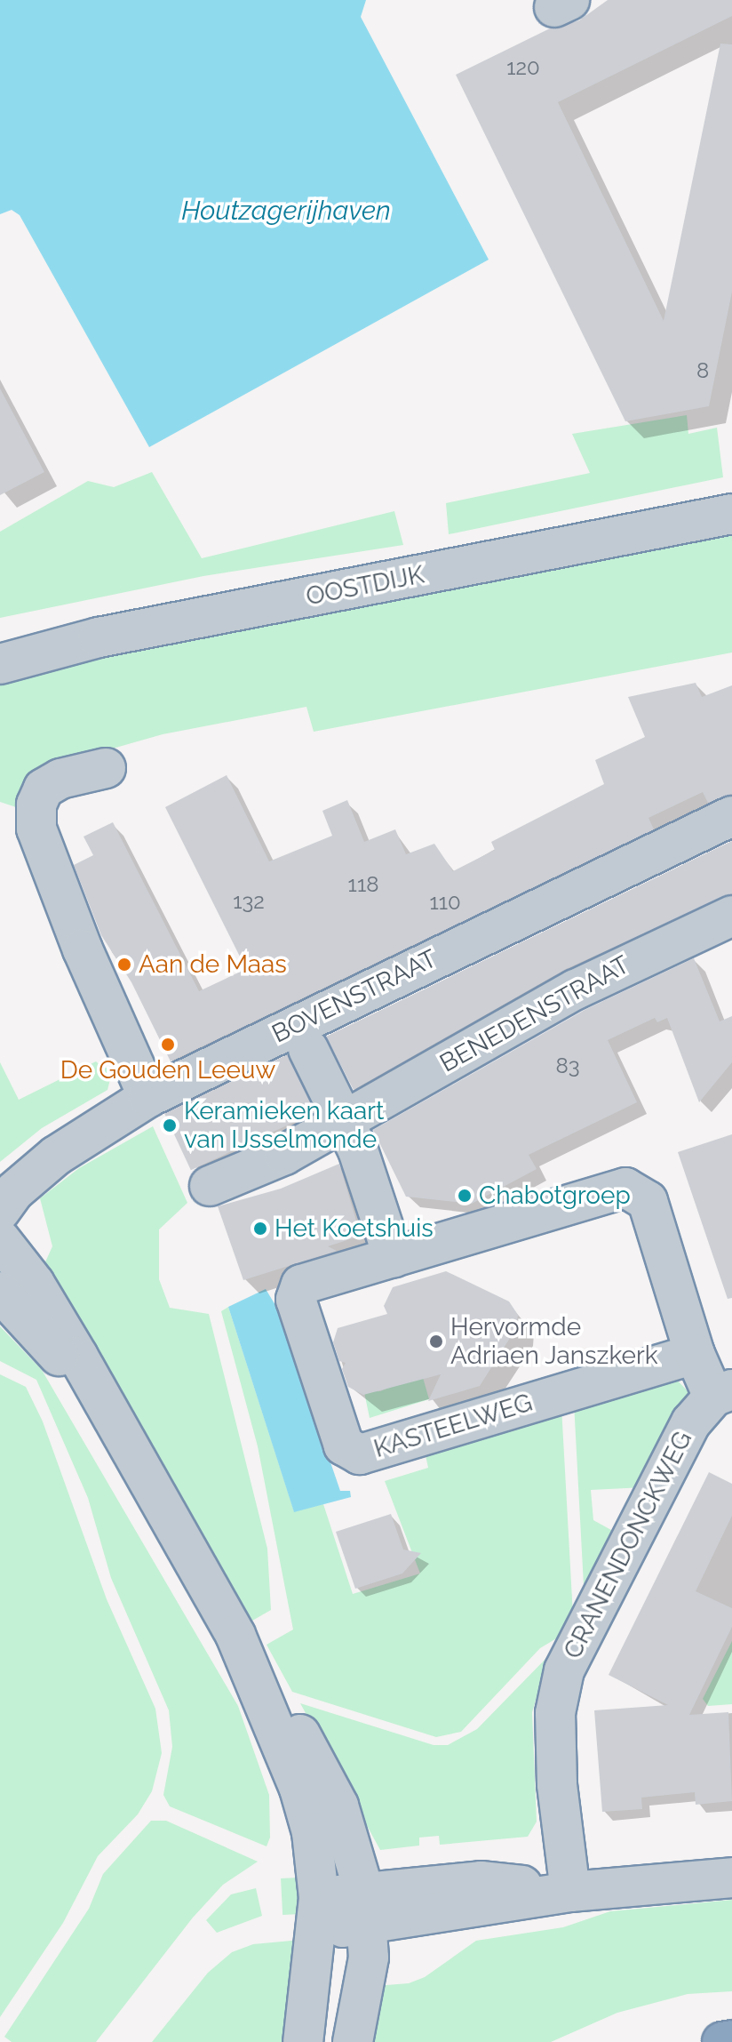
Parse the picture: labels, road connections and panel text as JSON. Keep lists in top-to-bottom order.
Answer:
{
  "streets": {
    "street": [
      "OOSTDIJK",
      "BOVENSTRAAT",
      "BENEDENSTRAAT",
      "KASTEELWEG",
      "CRANENDONCKWEG"
    ]
  },
  "crossings": [
    ["KASTEELWEG", "CRANENDONCKWEG"]
  ],
  "water": ["Houtzagerijhaven"],
  "places": [
    "Aan de Maas",
    "De Gouden Leeuw",
    "Keramieken kaart van IJsselmonde",
    "Chabotgroep",
    "Het Koetshuis",
    "Hervormde Adriaen Janszkerk"
  ],
  "house_numbers": [
    "120",
    "8",
    "118",
    "132",
    "110",
    "83"
  ]
}
